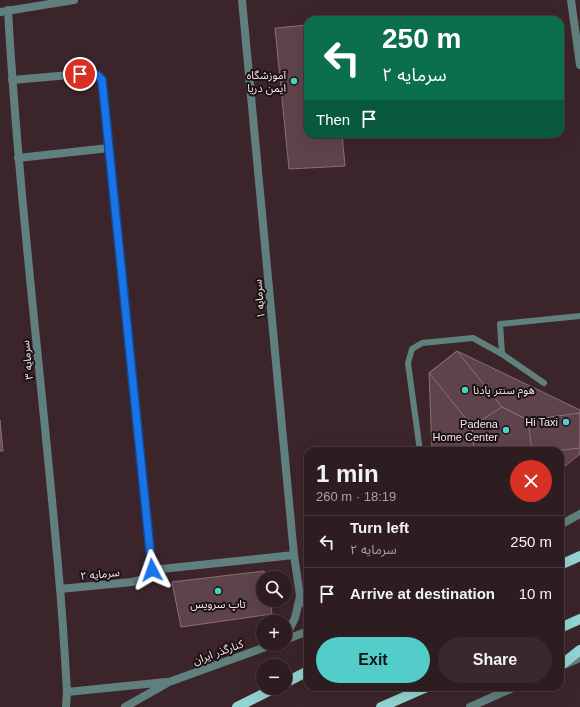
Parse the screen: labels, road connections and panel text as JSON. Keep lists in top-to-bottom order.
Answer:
{
  "streets": {
    "street": [
      "سرمایه ۱",
      "سرمایه ۳",
      "سرمایه ۲",
      "کنارگذر ایران"
    ]
  },
  "crossings": [
    ["سرمایه ۳", "سرمایه ۲"],
    ["سرمایه ۳", "کنارگذر ایران"]
  ],
  "places": [
    "آموزشگاه ایمن دریا",
    "هوم سنتر پادنا",
    "Hi Taxi",
    "Padena Home Center",
    "تاپ سرویس"
  ],
  "page": {
    "turn": ["250 m", "سرمایه ۲"],
    "then": "Then",
    "heading": ["1 min", "260 m · 18:19"],
    "list": [
      {
        "name": "Turn left",
        "note": "سرمایه ۲",
        "value": "250 m"
      },
      {
        "name": "Arrive at destination",
        "value": "10 m"
      }
    ],
    "map_buttons": ["+", "−"],
    "buttons": ["Exit", "Share"]
  }
}
